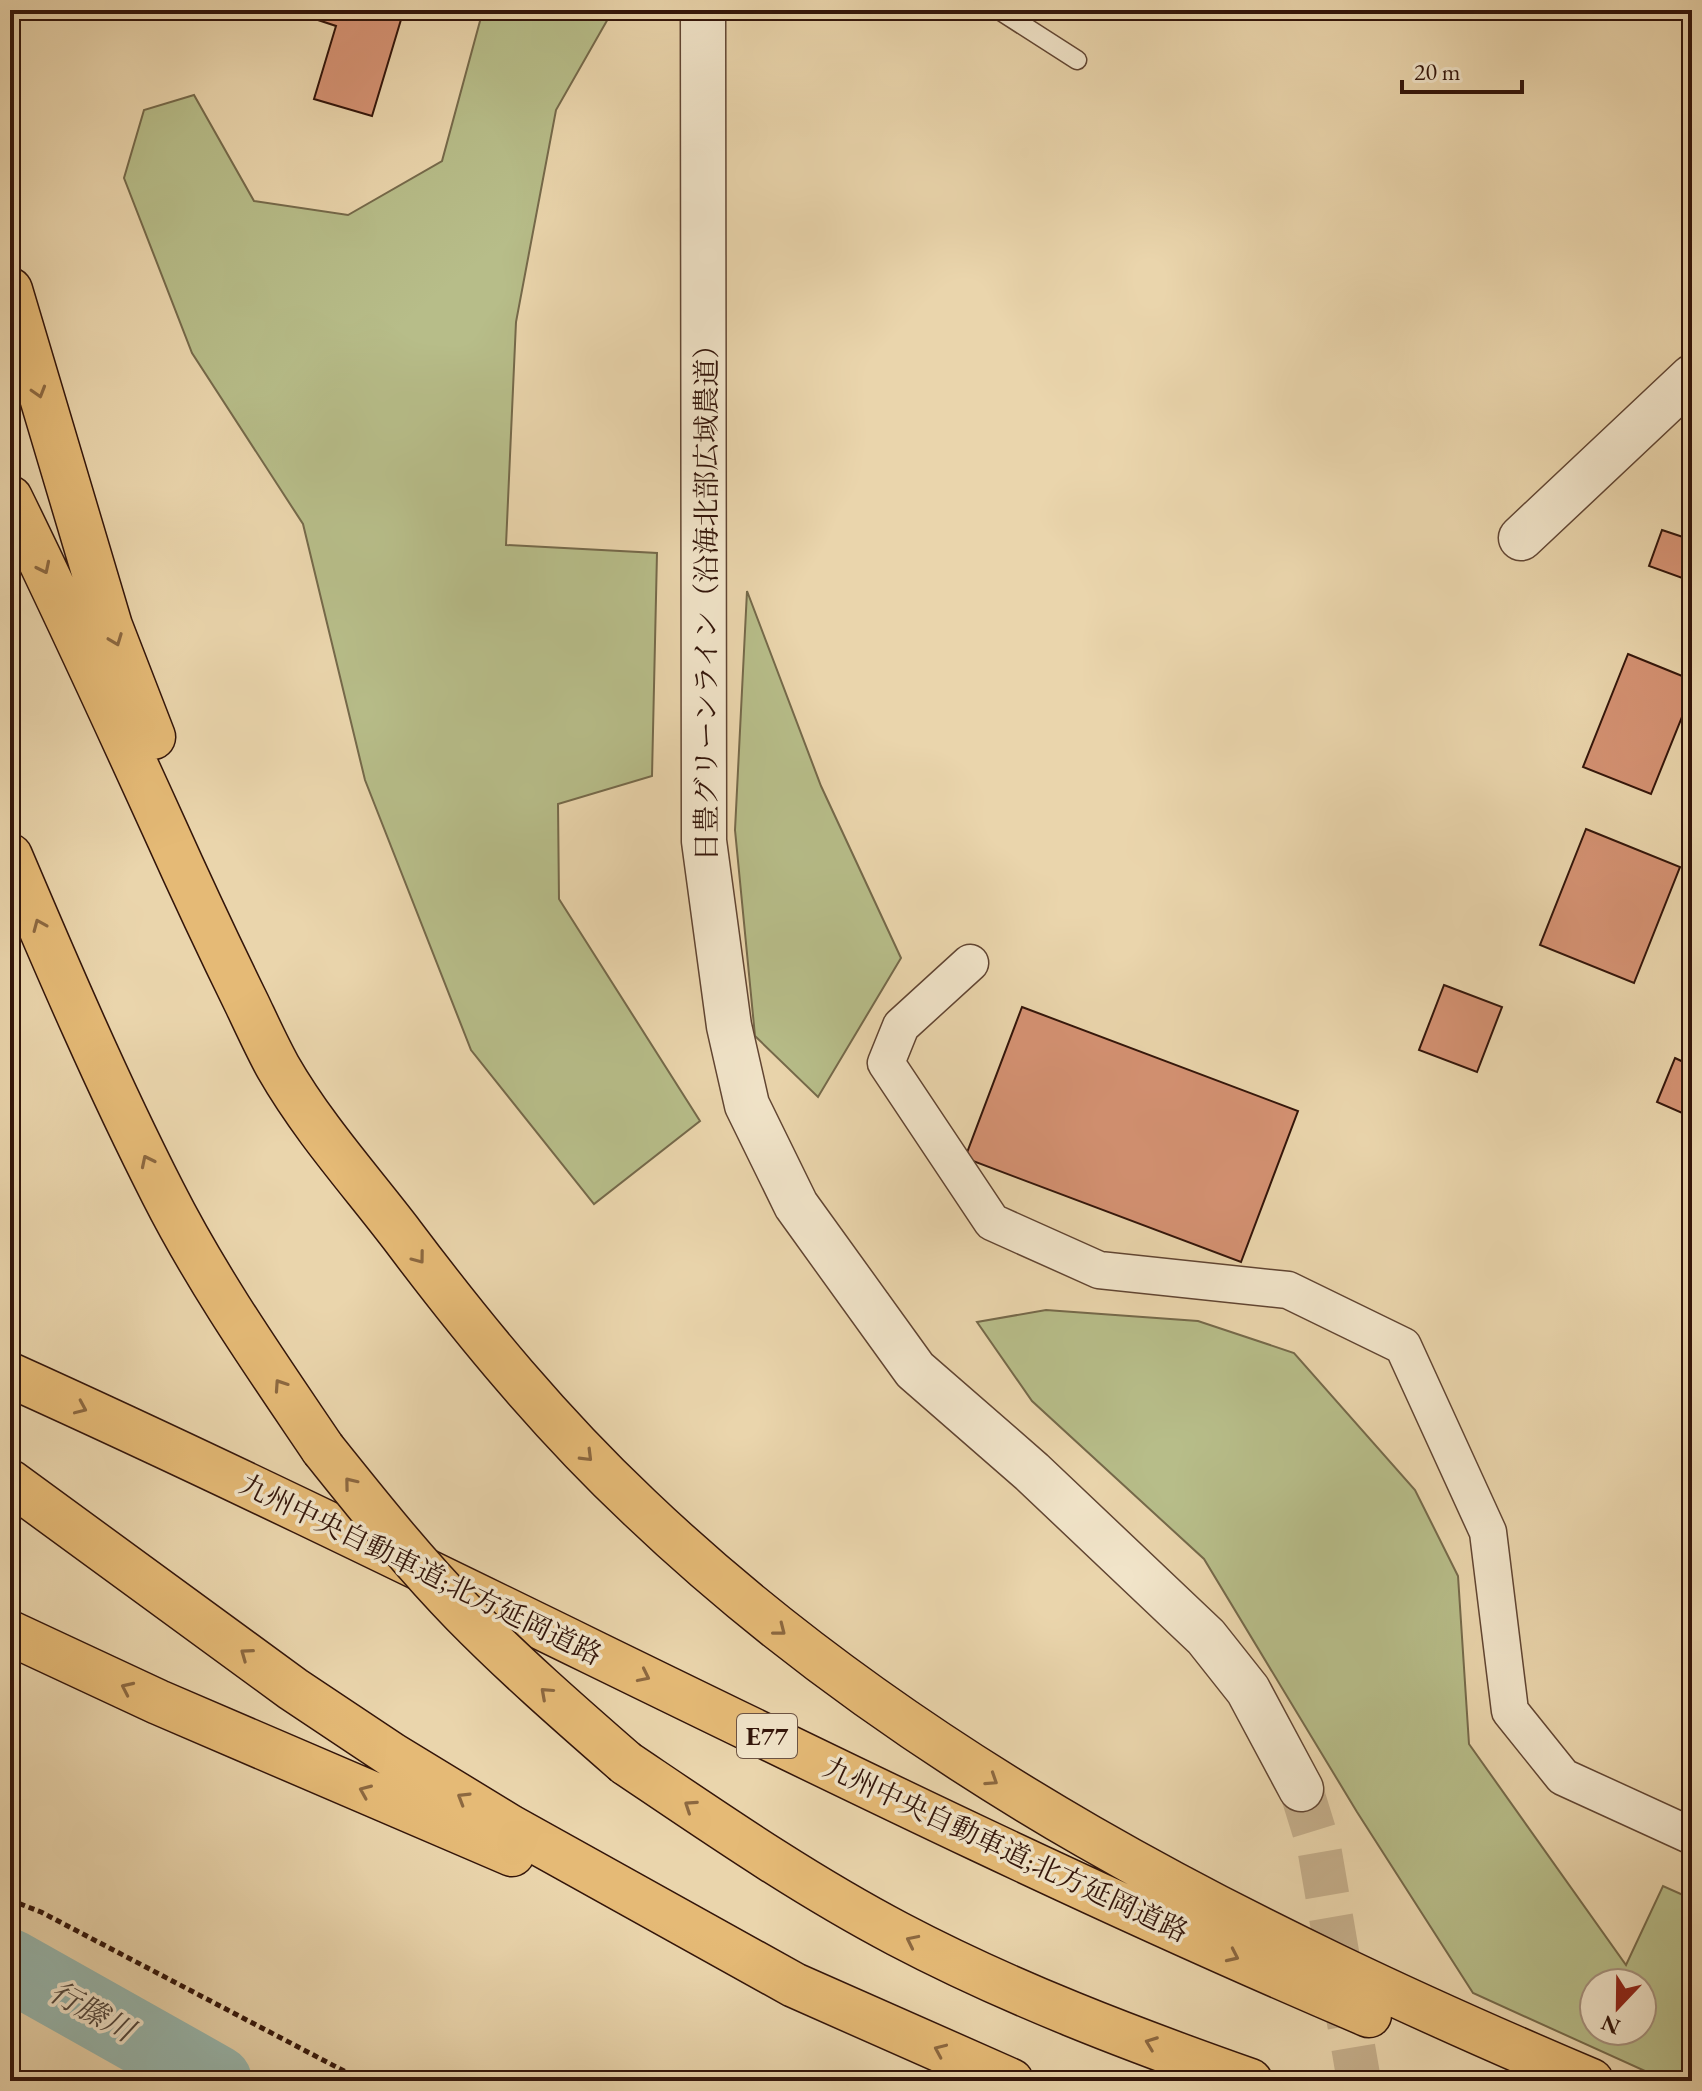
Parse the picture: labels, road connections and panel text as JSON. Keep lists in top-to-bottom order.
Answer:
{
  "streets": {
    "highway": ["九州中央自動車道;北方延岡道路", "E77"],
    "street": ["日豊グリーンライン（沿海北部広域農道）"]
  },
  "water": ["行縢川"],
  "scale_bar": "20 m",
  "north": "bottom"
}
